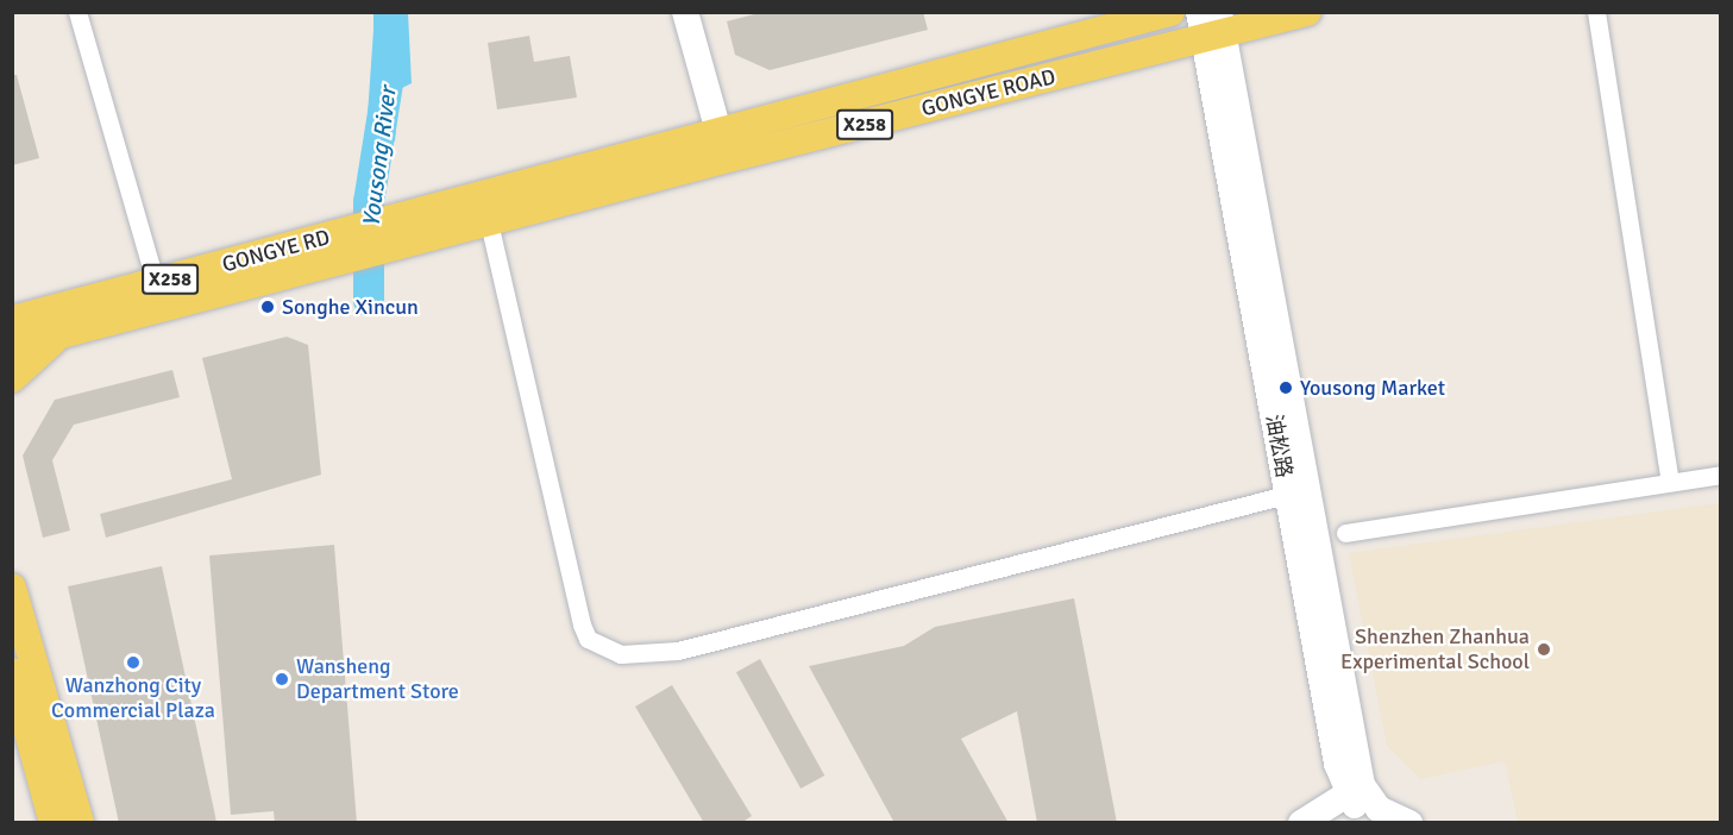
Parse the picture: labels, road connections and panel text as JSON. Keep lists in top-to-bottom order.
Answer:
{
  "streets": {
    "main road": ["GONGYE ROAD", "X258", "GONGYE RD"],
    "street": ["油松路"]
  },
  "crossings": [
    ["GONGYE ROAD", "GONGYE RD"],
    ["GONGYE ROAD", "油松路"],
    ["X258", "GONGYE RD"]
  ],
  "water": ["Yousong River"],
  "places": [
    "Songhe Xincun",
    "Yousong Market",
    "Shenzhen Zhanhua Experimental School",
    "Wanzhong City Commercial Plaza",
    "Wansheng Department Store"
  ]
}
